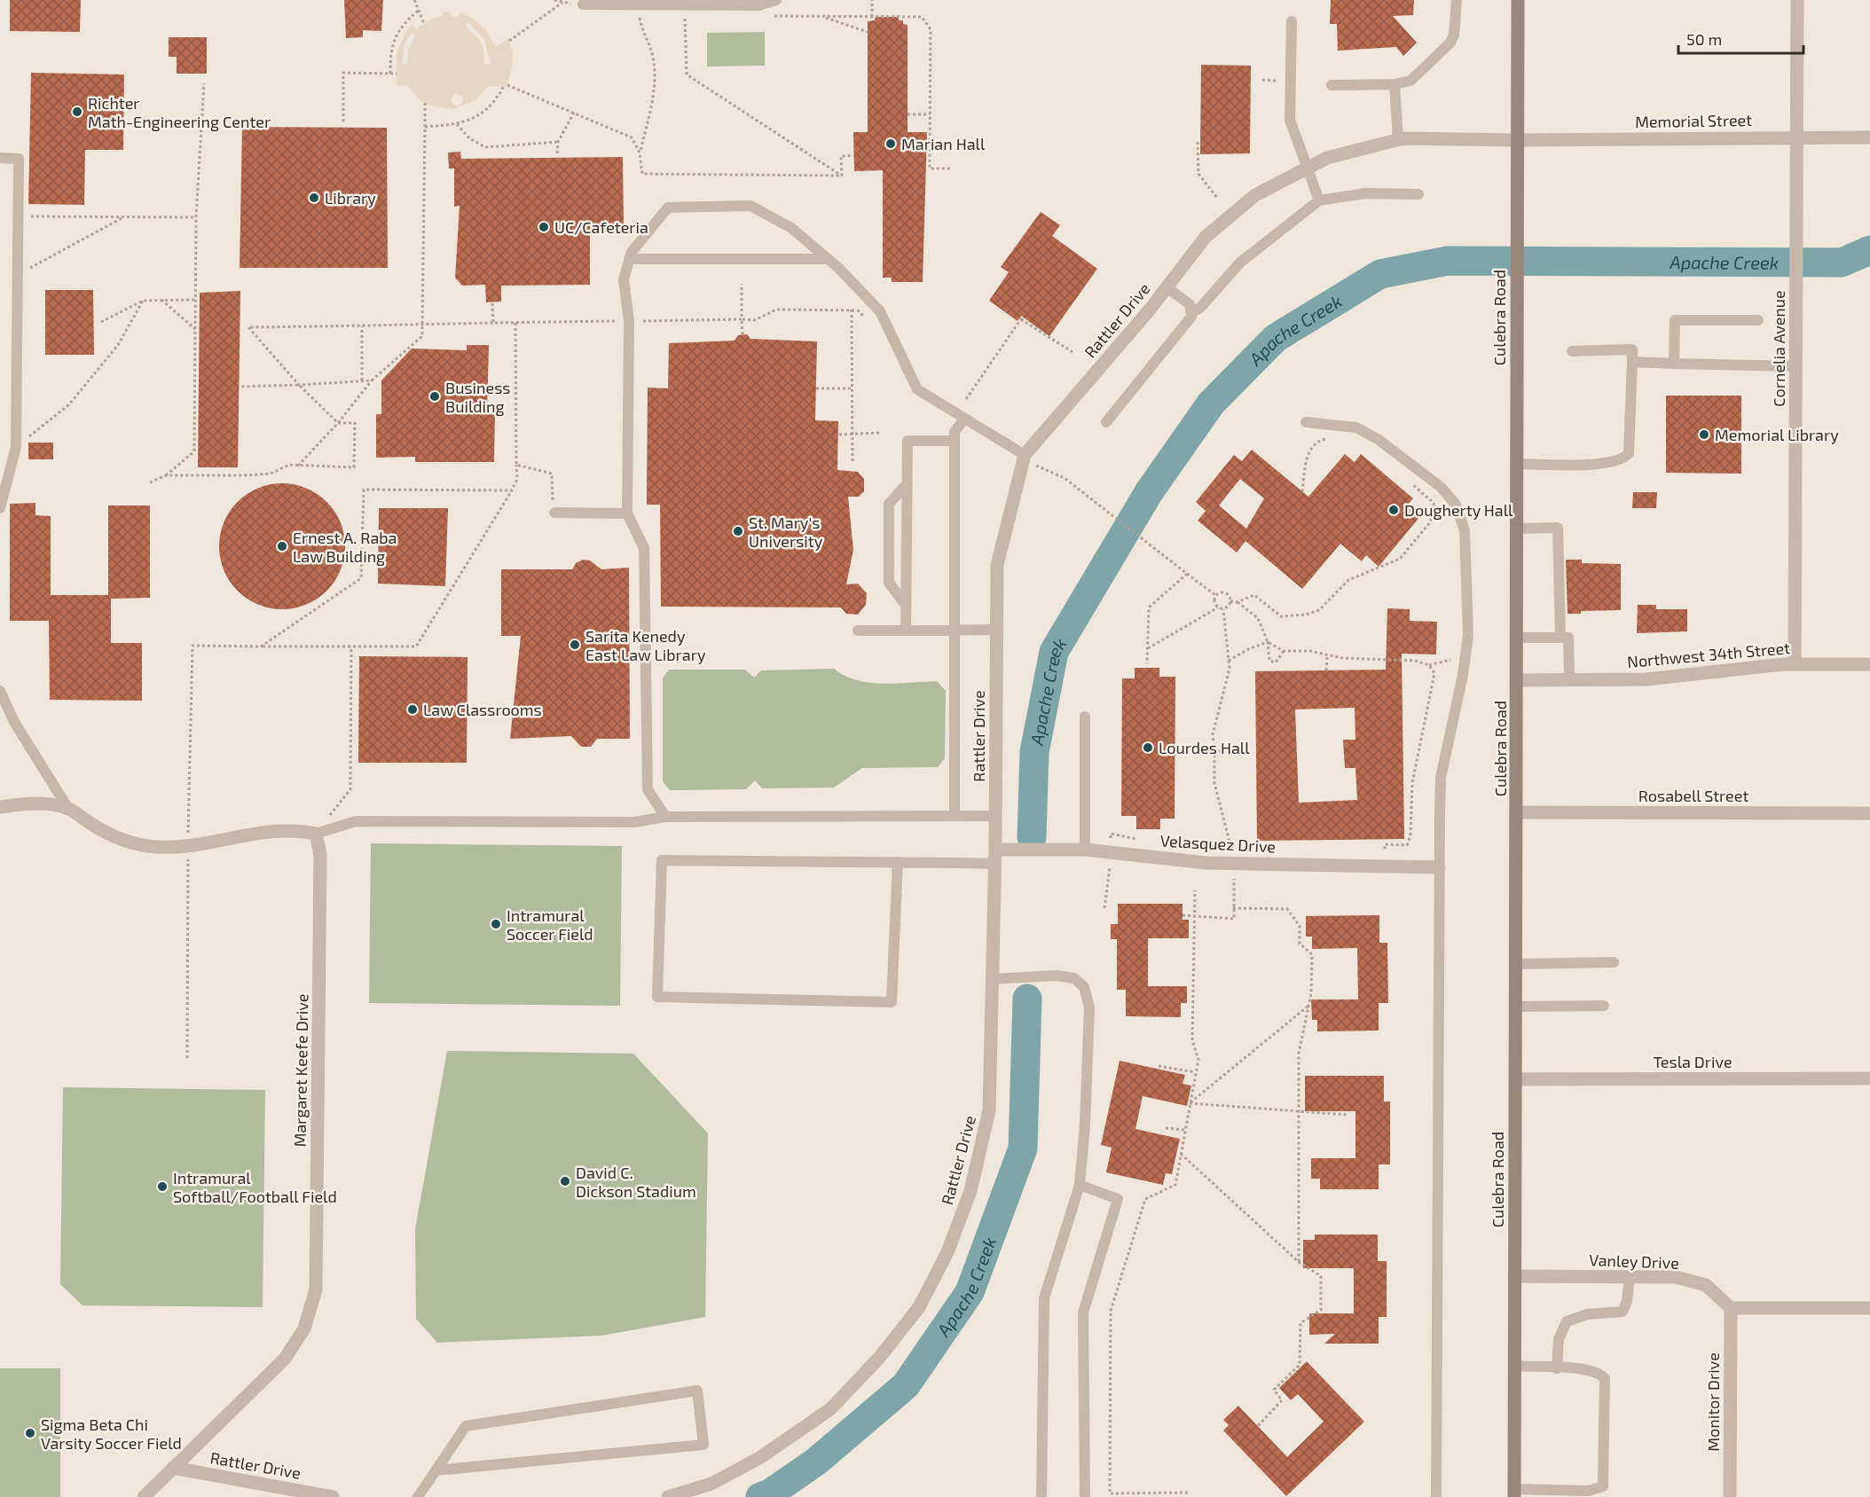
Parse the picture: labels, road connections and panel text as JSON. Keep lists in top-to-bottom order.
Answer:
{
  "streets": {
    "main road": ["Culebra Road"],
    "street": [
      "Memorial Street",
      "Rattler Drive",
      "Cornelia Avenue",
      "Northwest 34th Street",
      "Rosabell Street",
      "Velasquez Drive",
      "Tesla Drive",
      "Margaret Keefe Drive",
      "Vanley Drive",
      "Monitor Drive"
    ]
  },
  "crossings": [
    ["Memorial Street", "Culebra Road"],
    ["Memorial Street", "Rattler Drive"],
    ["Memorial Street", "Cornelia Avenue"],
    ["Culebra Road", "Rattler Drive"],
    ["Culebra Road", "Northwest 34th Street"],
    ["Culebra Road", "Rosabell Street"],
    ["Culebra Road", "Tesla Drive"],
    ["Culebra Road", "Vanley Drive"],
    ["Rattler Drive", "Velasquez Drive"],
    ["Rattler Drive", "Margaret Keefe Drive"],
    ["Cornelia Avenue", "Northwest 34th Street"],
    ["Vanley Drive", "Monitor Drive"]
  ],
  "water": ["Apache Creek"],
  "places": [
    "Richter Math-Engineering Center",
    "Marian Hall",
    "Library",
    "UC/Cafeteria",
    "Business Building",
    "Memorial Library",
    "Dougherty Hall",
    "St. Mary's University",
    "Ernest A. Raba Law Building",
    "Sarita Kenedy East Law Library",
    "Law Classrooms",
    "Lourdes Hall",
    "Intramural Soccer Field",
    "David C. Dickson Stadium",
    "Intramural Softball/Football Field",
    "Sigma Beta Chi Varsity Soccer Field"
  ],
  "scale_bar": "50 m"
}
